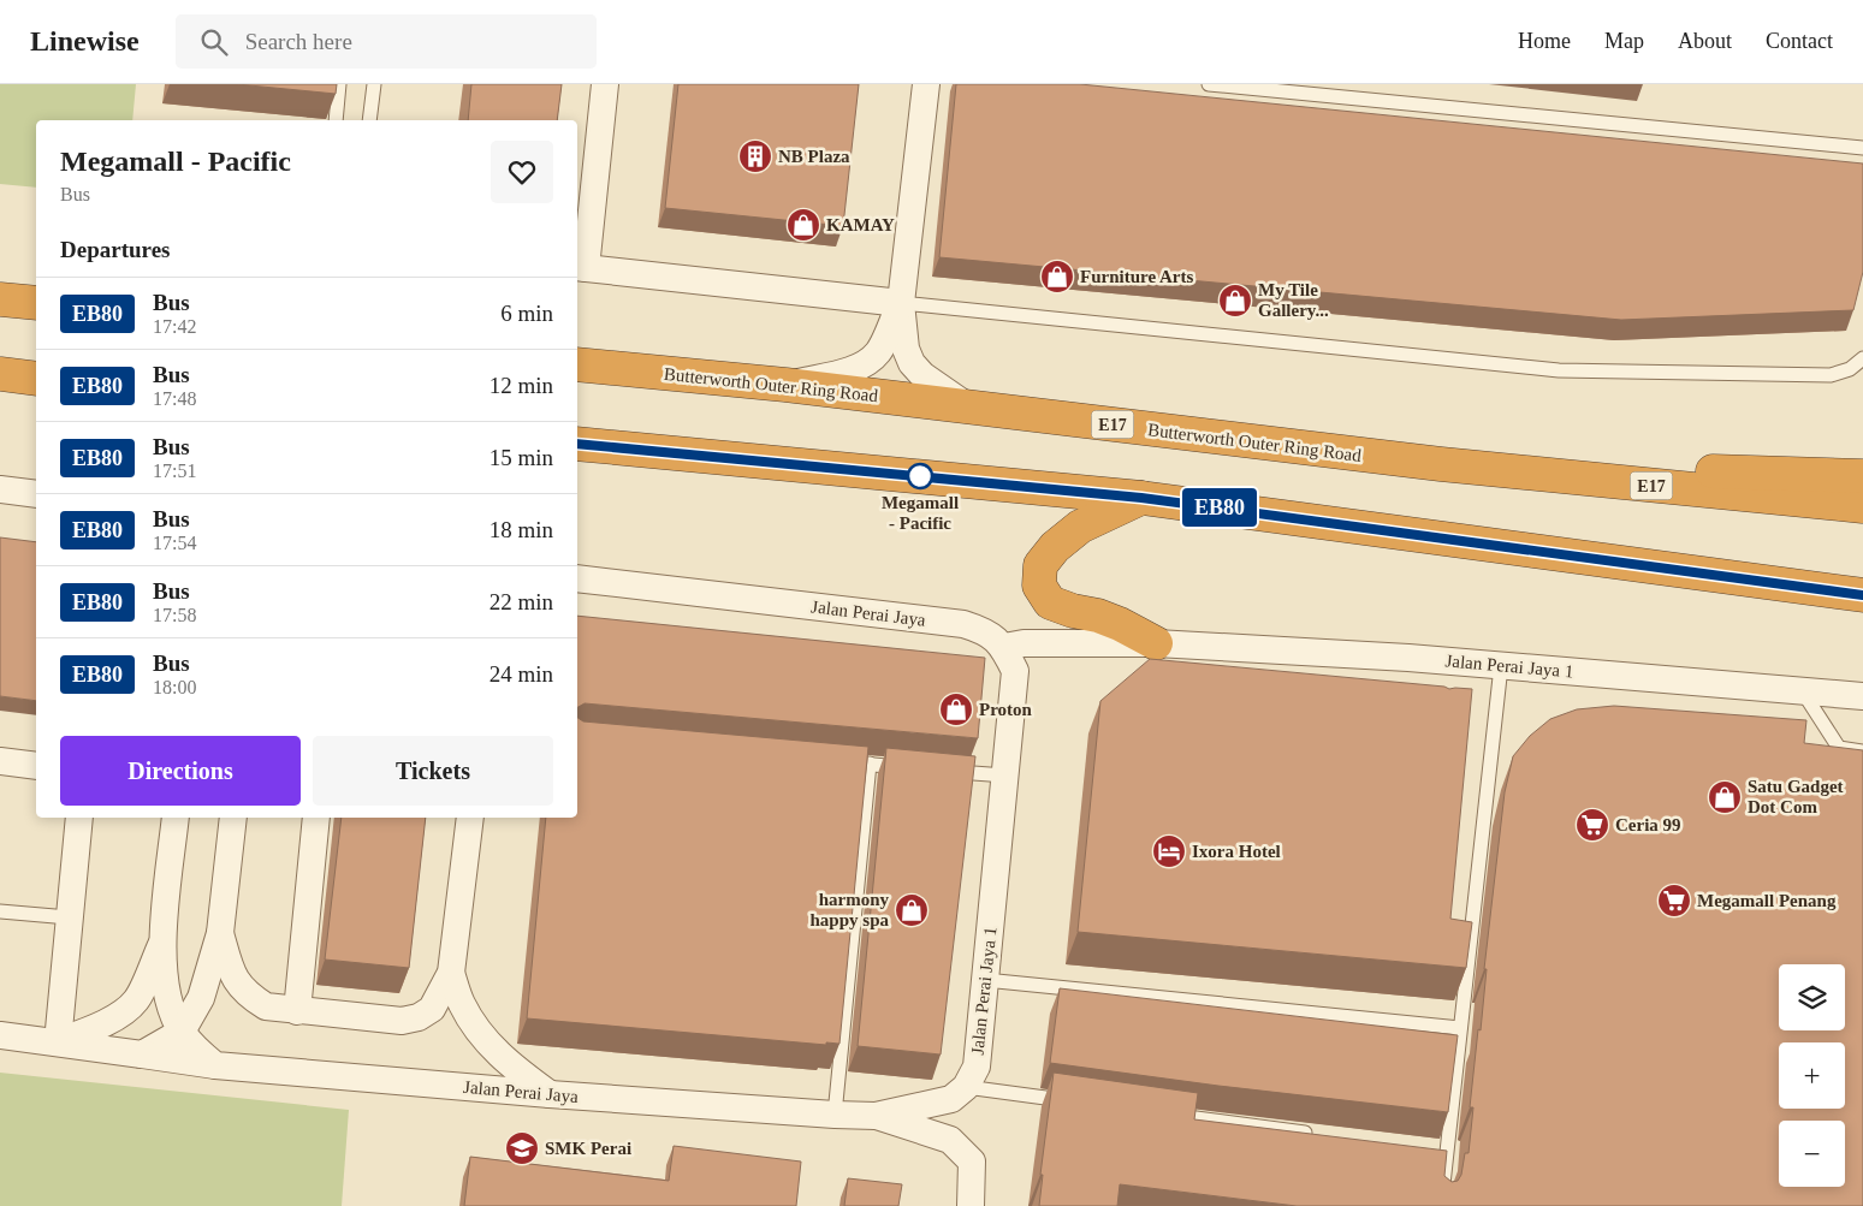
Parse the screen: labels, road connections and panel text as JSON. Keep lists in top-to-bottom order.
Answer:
{
  "streets": {
    "highway": ["Butterworth Outer Ring Road", "E17"],
    "street": ["Jalan Perai Jaya", "Jalan Perai Jaya 1"]
  },
  "crossings": [
    ["Jalan Perai Jaya", "Jalan Perai Jaya 1"]
  ],
  "places": {
    "building": ["NB Plaza"],
    "shop": [
      "KAMAY",
      "Furniture Arts",
      "My Tile Gallery...",
      "Proton",
      "Satu Gadget Dot Com",
      "harmony happy spa"
    ],
    "other": ["Megamall - Pacific"],
    "supermarket": ["Ceria 99", "Megamall Penang"],
    "hotel": ["Ixora Hotel"],
    "school or university": ["SMK Perai"]
  },
  "lines": ["bus line EB80"],
  "page": {
    "header": "Linewise",
    "search": "Search here",
    "nav": [
      "Home",
      "Map",
      "About",
      "Contact"
    ],
    "on_map": "EB80",
    "heading": [
      ["Megamall - Pacific", "Bus"],
      "Departures"
    ],
    "list": [
      {
        "mark": "EB80",
        "name": "Bus",
        "note": "17:42",
        "value": "6 min"
      },
      {
        "mark": "EB80",
        "name": "Bus",
        "note": "17:48",
        "value": "12 min"
      },
      {
        "mark": "EB80",
        "name": "Bus",
        "note": "17:51",
        "value": "15 min"
      },
      {
        "mark": "EB80",
        "name": "Bus",
        "note": "17:54",
        "value": "18 min"
      },
      {
        "mark": "EB80",
        "name": "Bus",
        "note": "17:58",
        "value": "22 min"
      },
      {
        "mark": "EB80",
        "name": "Bus",
        "note": "18:00",
        "value": "24 min"
      }
    ],
    "buttons": ["Directions", "Tickets"],
    "map_buttons": ["+", "−"]
  }
}
